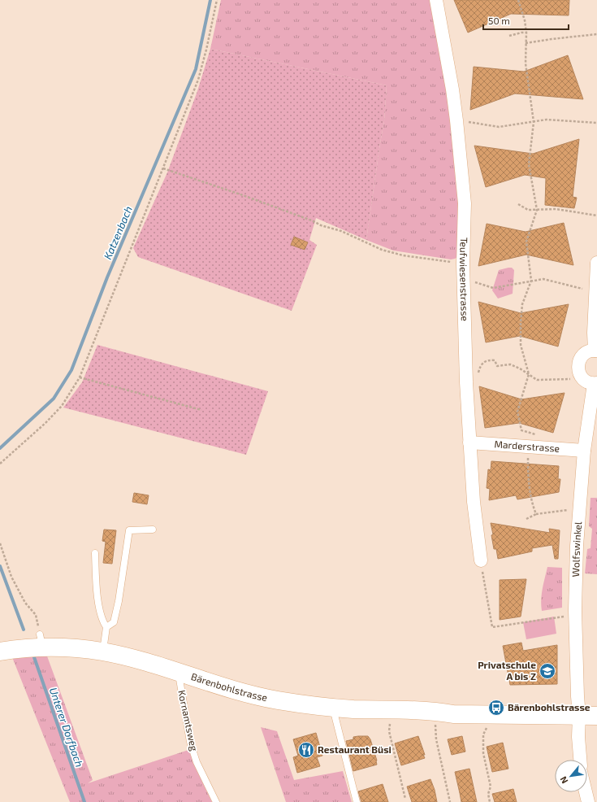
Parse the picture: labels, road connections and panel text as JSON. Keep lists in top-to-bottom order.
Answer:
{
  "streets": {
    "street": [
      "Teufwiesenstrasse",
      "Marderstrasse",
      "Wolfswinkel",
      "Bärenbohlstrasse"
    ],
    "lane": ["Kornamtsweg"]
  },
  "crossings": [
    ["Teufwiesenstrasse", "Marderstrasse"],
    ["Marderstrasse", "Wolfswinkel"],
    ["Wolfswinkel", "Bärenbohlstrasse"],
    ["Bärenbohlstrasse", "Kornamtsweg"]
  ],
  "water": ["Katzenbach", "Unterer Dorfbach"],
  "places": {
    "school or university": ["Privatschule A bis Z"],
    "bus stop": ["Bärenbohlstrasse"],
    "restaurant": ["Restaurant Büsi"]
  },
  "scale_bar": "50 m",
  "north": "bottom left"
}
